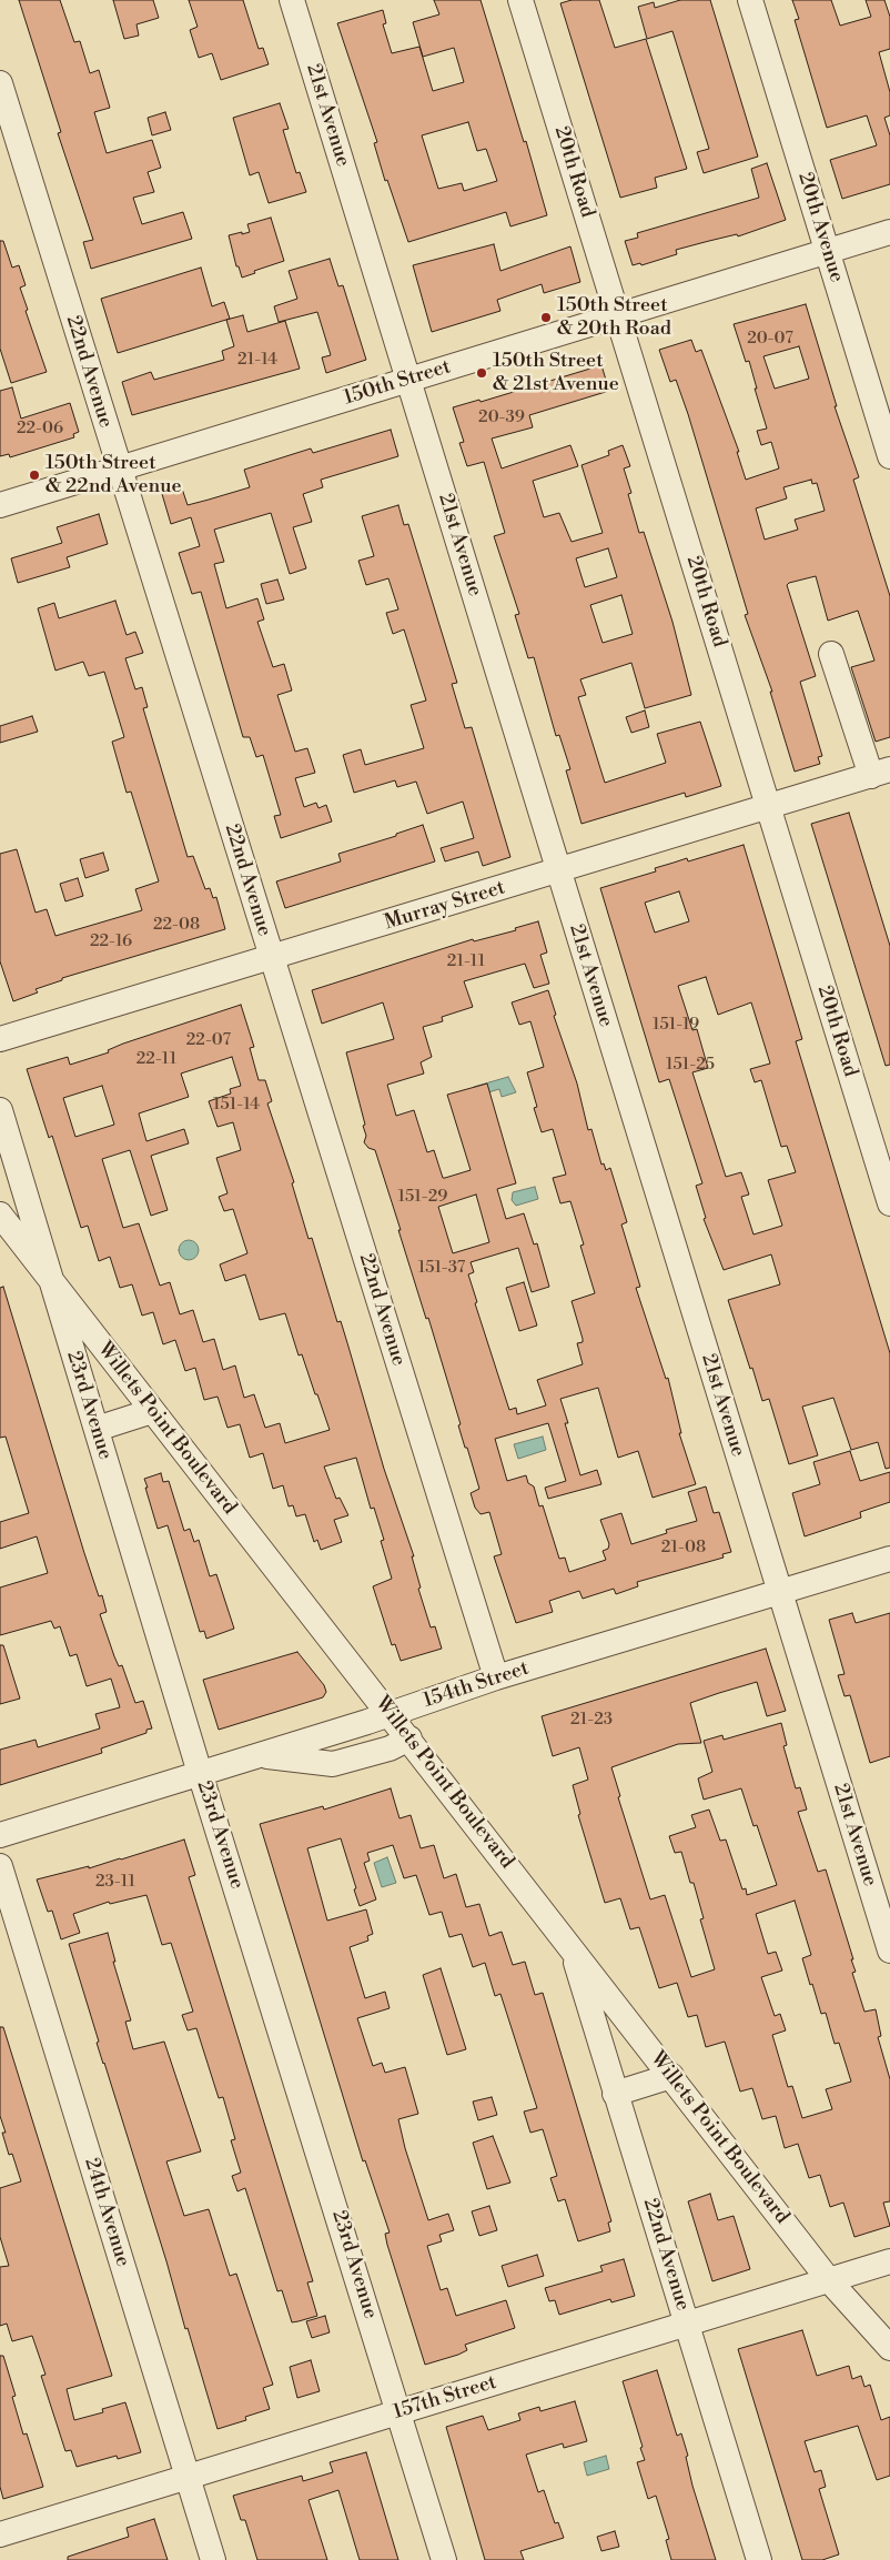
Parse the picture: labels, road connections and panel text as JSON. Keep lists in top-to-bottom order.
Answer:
{
  "streets": {
    "street": [
      "21st Avenue",
      "20th Road",
      "20th Avenue",
      "22nd Avenue",
      "150th Street",
      "Murray Street",
      "23rd Avenue",
      "Willets Point Boulevard",
      "154th Street",
      "24th Avenue",
      "157th Street"
    ]
  },
  "crossings": [
    ["21st Avenue", "150th Street"],
    ["21st Avenue", "Murray Street"],
    ["21st Avenue", "154th Street"],
    ["20th Road", "150th Street"],
    ["20th Road", "Murray Street"],
    ["20th Avenue", "150th Street"],
    ["22nd Avenue", "150th Street"],
    ["22nd Avenue", "Murray Street"],
    ["22nd Avenue", "Willets Point Boulevard"],
    ["22nd Avenue", "154th Street"],
    ["22nd Avenue", "157th Street"],
    ["23rd Avenue", "Willets Point Boulevard"],
    ["23rd Avenue", "154th Street"],
    ["23rd Avenue", "157th Street"],
    ["Willets Point Boulevard", "154th Street"],
    ["Willets Point Boulevard", "157th Street"],
    ["24th Avenue", "157th Street"]
  ],
  "places": ["150th Street & 20th Road", "150th Street & 21st Avenue", "150th Street & 22nd Avenue"],
  "house_numbers": [
    "20-07",
    "21-14",
    "20-39",
    "22-06",
    "22-08",
    "22-16",
    "21-11",
    "151-19",
    "22-07",
    "22-11",
    "151-25",
    "151-14",
    "151-29",
    "151-37",
    "21-08",
    "21-23",
    "23-11"
  ]
}
